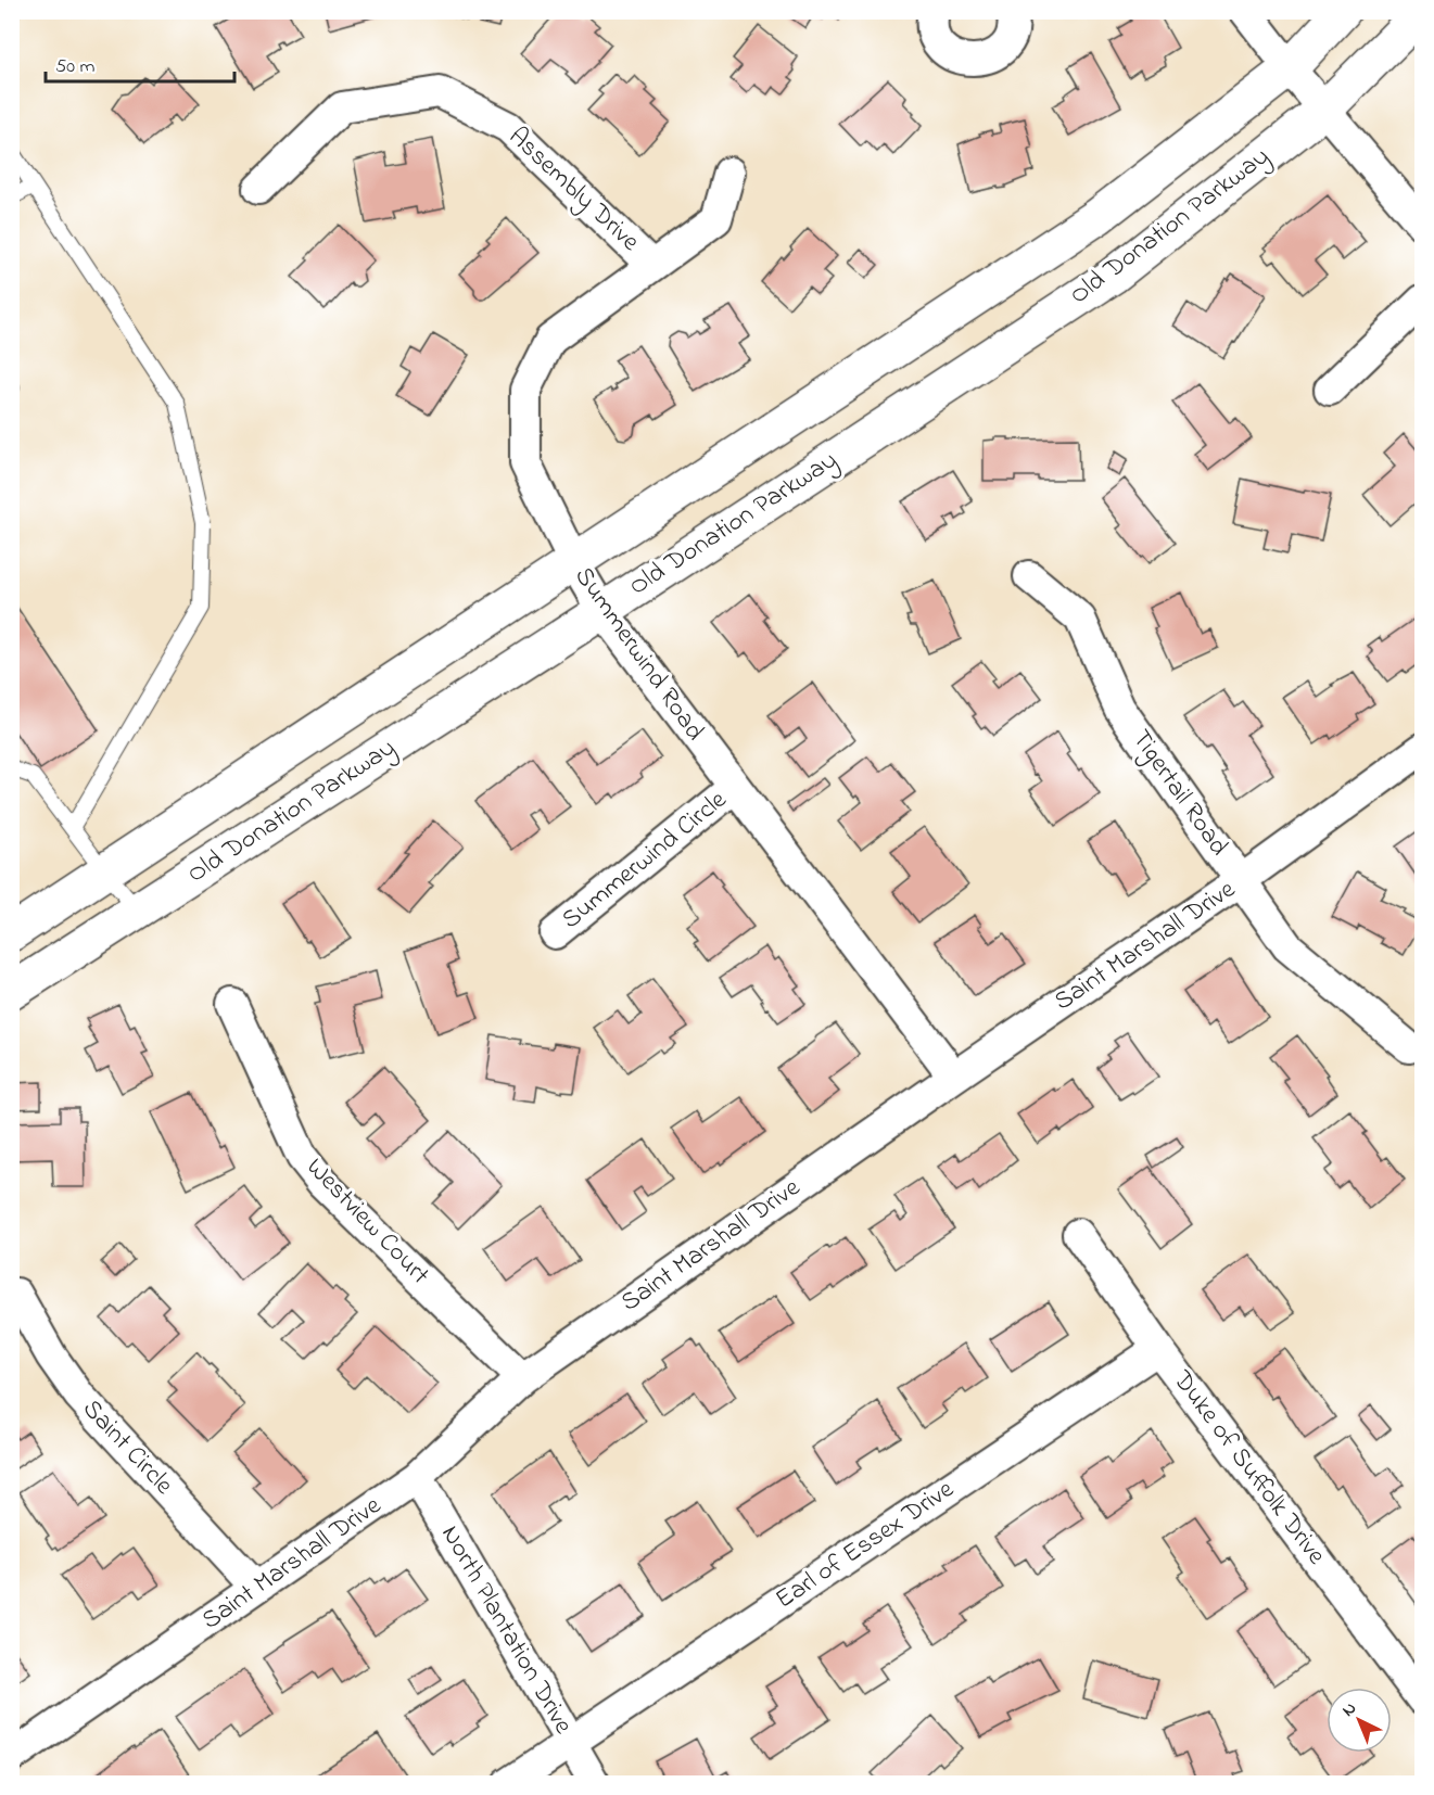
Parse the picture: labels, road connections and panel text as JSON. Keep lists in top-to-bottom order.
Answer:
{
  "streets": {
    "street": [
      "Assembly Drive",
      "Old Donation Parkway",
      "Summerwind Road",
      "Tigertail Road",
      "Summerwind Circle",
      "Saint Marshall Drive",
      "Westview Court",
      "Saint Circle",
      "Duke of Suffolk Drive",
      "Earl of Essex Drive",
      "North Plantation Drive"
    ]
  },
  "crossings": [
    ["Assembly Drive", "Summerwind Road"],
    ["Old Donation Parkway", "Summerwind Road"],
    ["Summerwind Road", "Summerwind Circle"],
    ["Summerwind Road", "Saint Marshall Drive"],
    ["Tigertail Road", "Saint Marshall Drive"],
    ["Saint Marshall Drive", "Westview Court"],
    ["Saint Marshall Drive", "Saint Circle"],
    ["Saint Marshall Drive", "North Plantation Drive"],
    ["Duke of Suffolk Drive", "Earl of Essex Drive"],
    ["Earl of Essex Drive", "North Plantation Drive"]
  ],
  "scale_bar": "50 m",
  "north": "top left"
}
